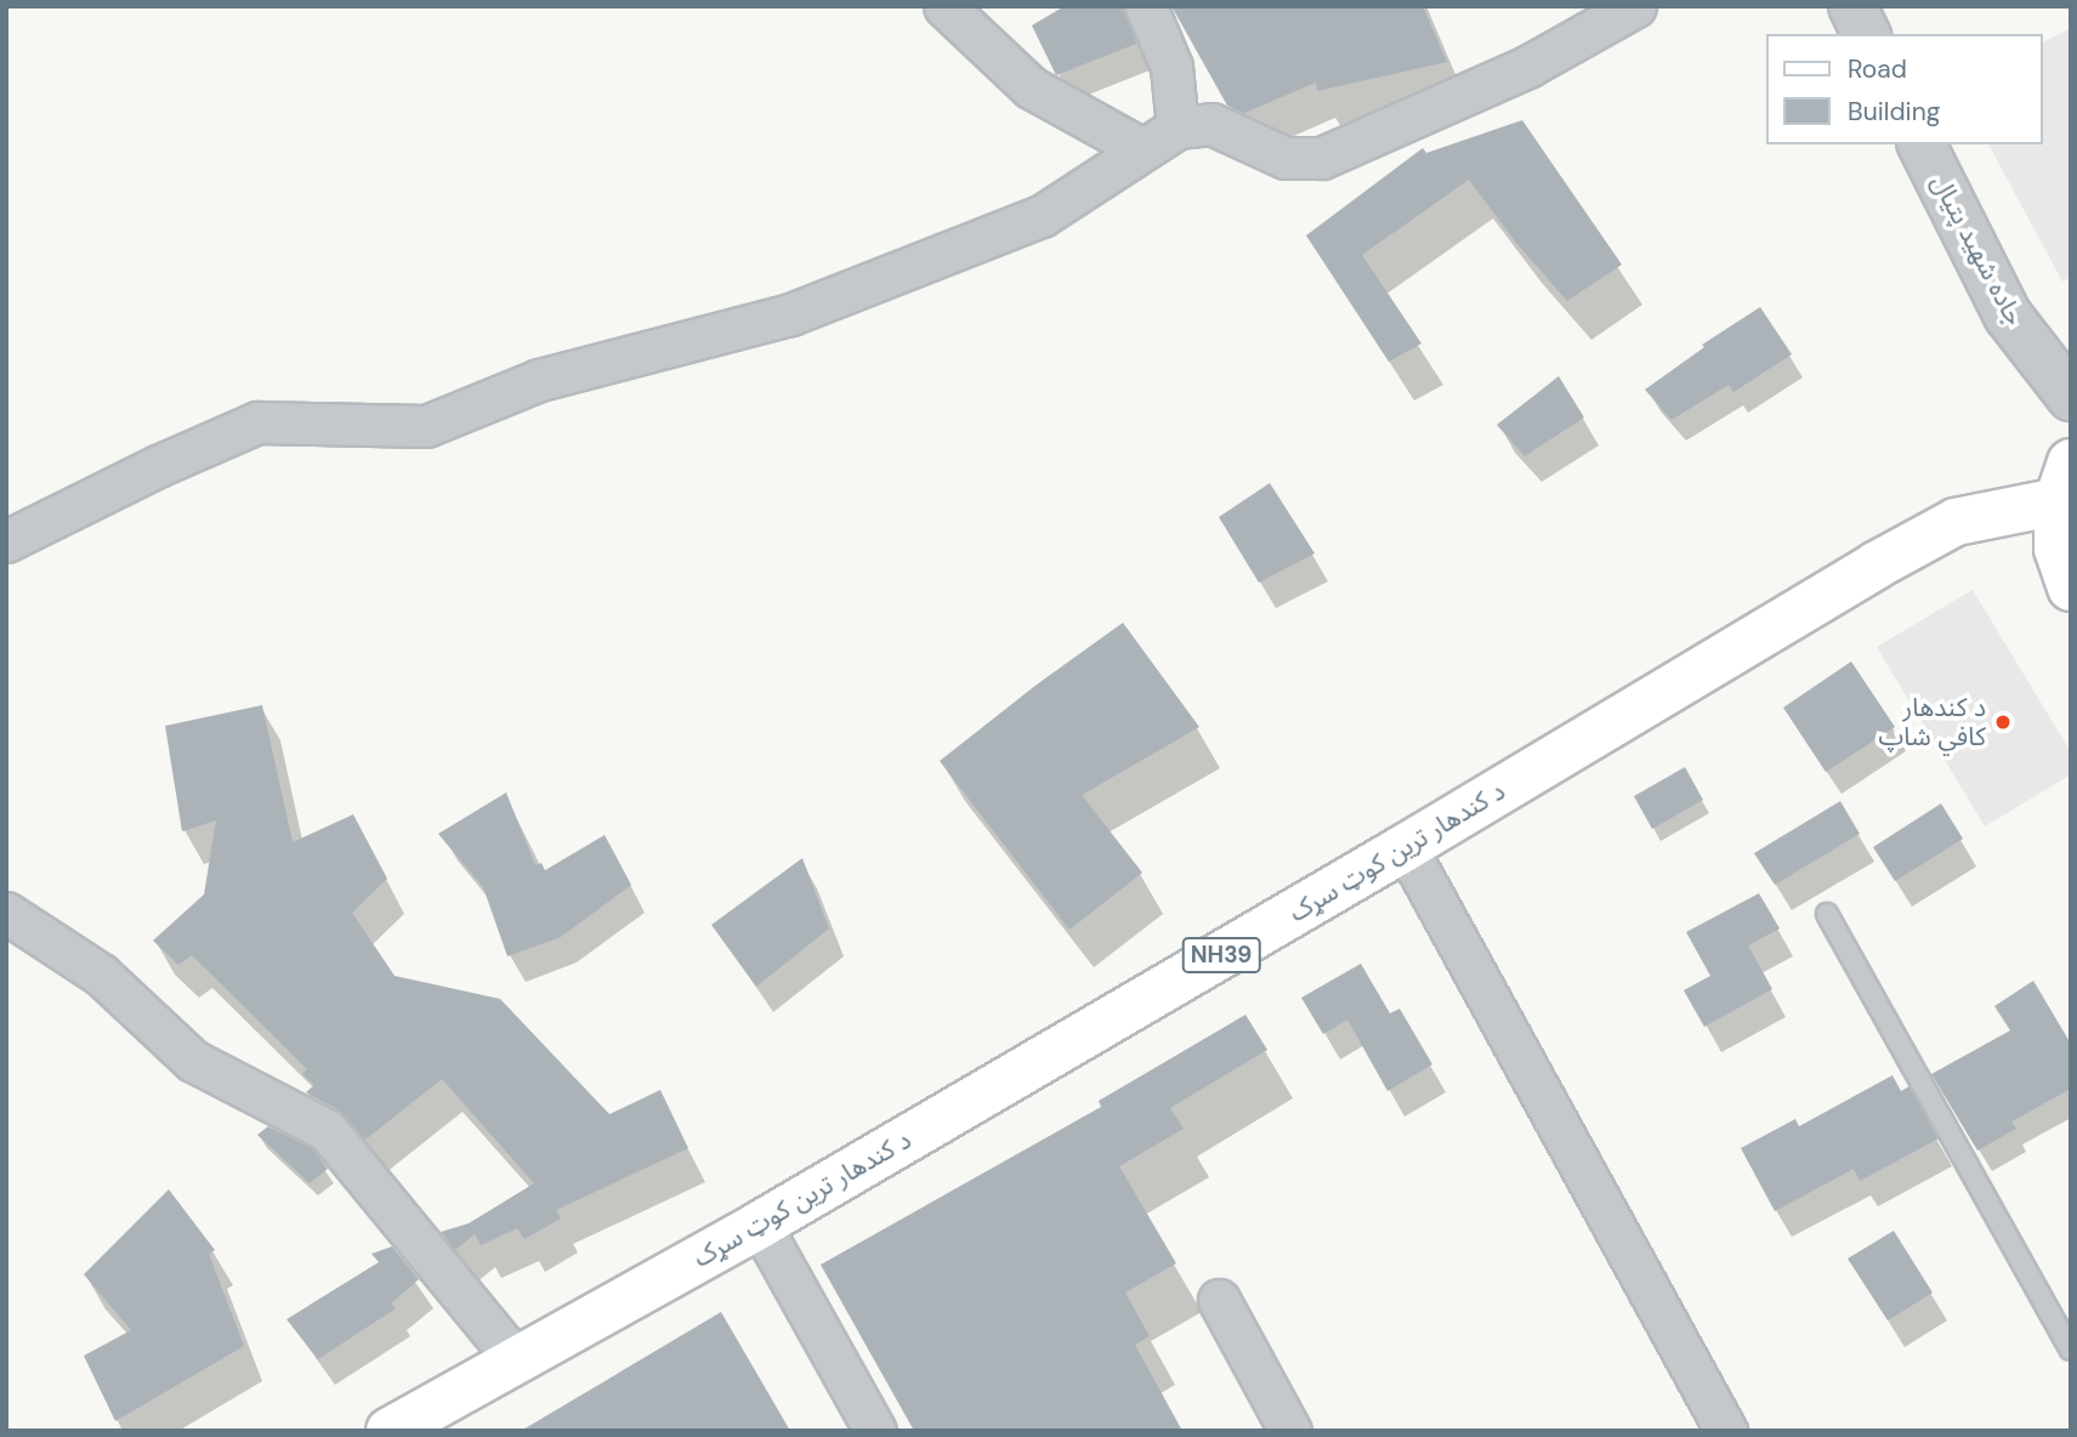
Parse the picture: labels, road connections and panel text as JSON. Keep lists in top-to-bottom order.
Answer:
{
  "streets": {
    "main road": ["د کندهار ترين کوټ سړک", "NH39"],
    "street": ["جاده شهید پتیال"]
  },
  "places": ["د کندهار کافي شاپ"],
  "legend": ["Road", "Building"]
}
